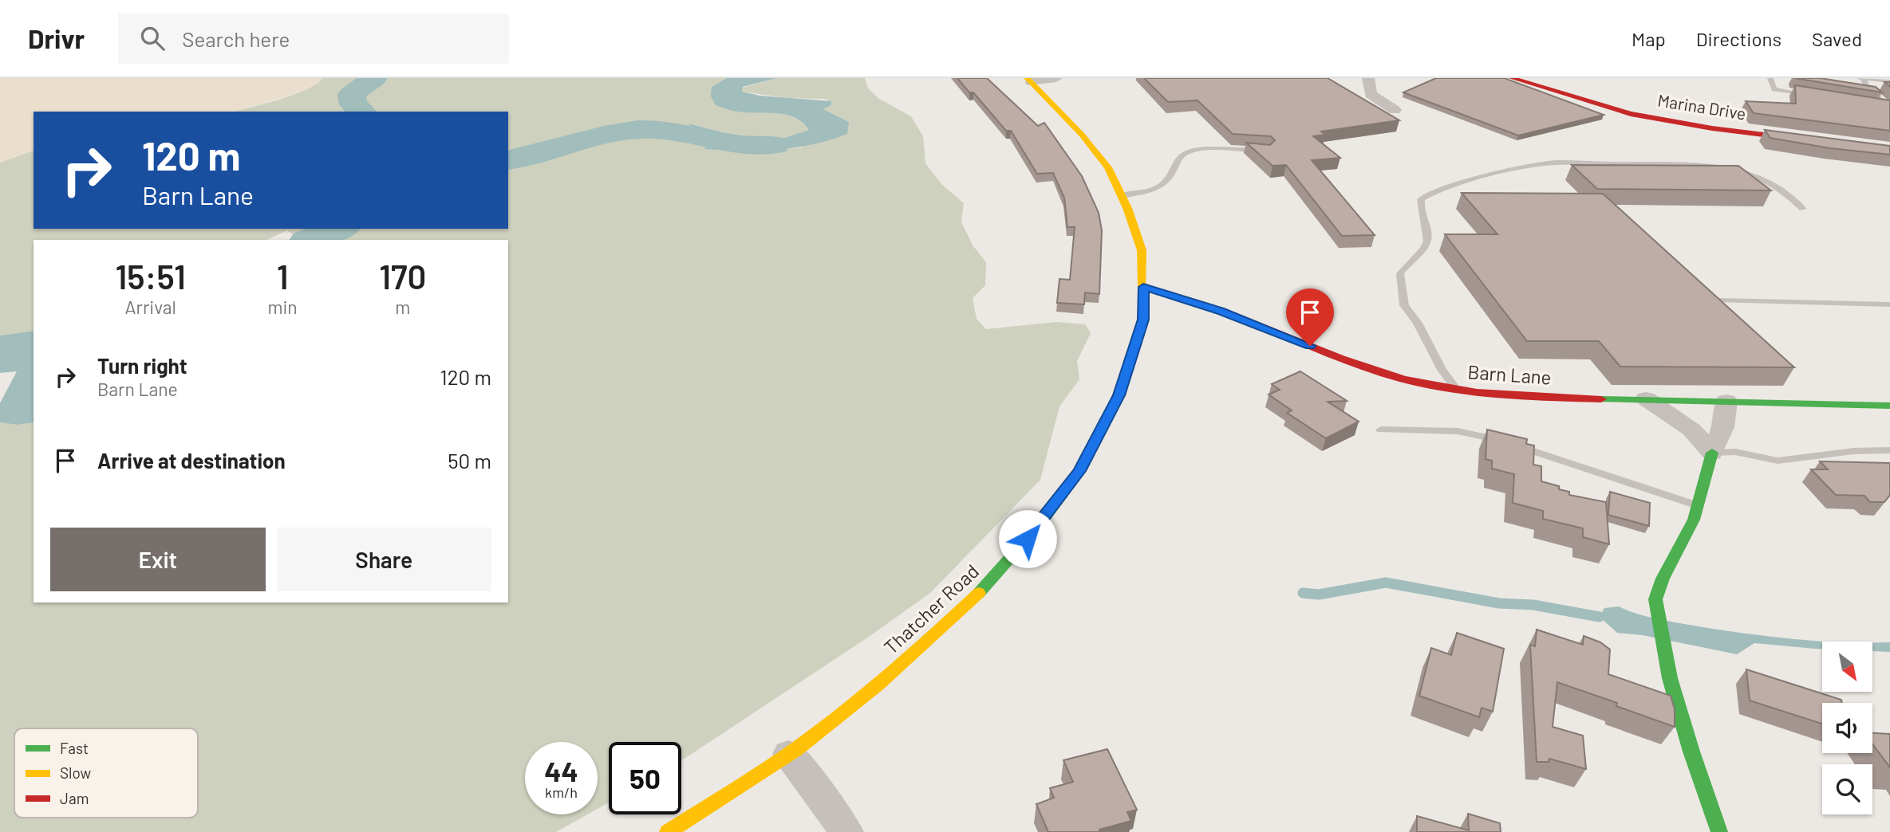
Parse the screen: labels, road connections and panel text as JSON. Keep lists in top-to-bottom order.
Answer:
{
  "streets": {
    "street": ["Marina Drive", "Barn Lane", "Thatcher Road"]
  },
  "crossings": [
    ["Barn Lane", "Thatcher Road"]
  ],
  "legend": ["Fast", "Slow", "Jam"],
  "north": "bottom right",
  "page": {
    "header": "Drivr",
    "search": "Search here",
    "nav": ["Map", "Directions", "Saved"],
    "turn": ["120 m", "Barn Lane"],
    "eta": [
      "15:51",
      "Arrival",
      "1",
      "min",
      "170",
      "m"
    ],
    "list": [
      {
        "name": "Turn right",
        "note": "Barn Lane",
        "value": "120 m"
      },
      {
        "name": "Arrive at destination",
        "value": "50 m"
      }
    ],
    "buttons": ["Exit", "Share"],
    "speed": "44 km/h",
    "limit": "50"
  }
}
